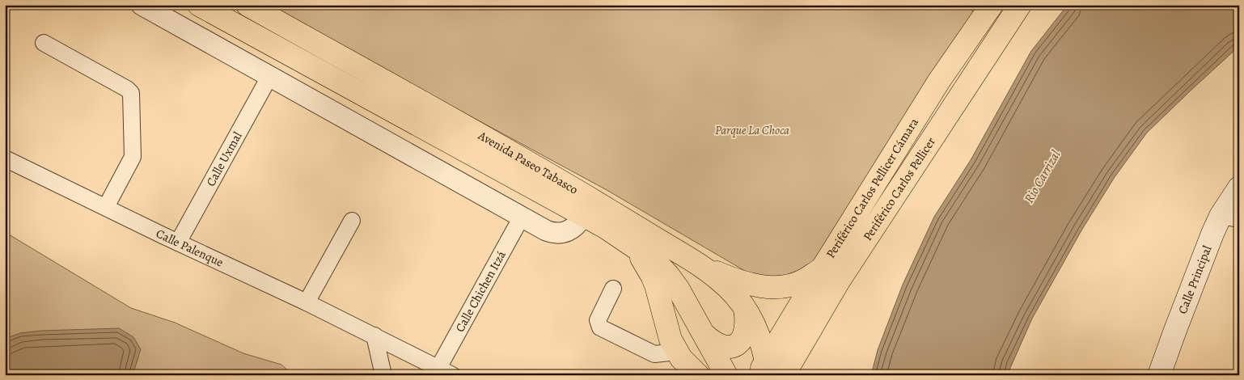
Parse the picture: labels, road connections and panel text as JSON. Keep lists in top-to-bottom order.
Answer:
{
  "streets": {
    "main road": [
      "Avenida Paseo Tabasco",
      "Periférico Carlos Pellicer Cámara",
      "Periférico Carlos Pellicer",
      "Calle Principal"
    ],
    "street": ["Calle Uxmal", "Calle Palenque", "Calle Chichen Itzá"]
  },
  "crossings": [
    ["Calle Uxmal", "Calle Palenque"],
    ["Avenida Paseo Tabasco", "Periférico Carlos Pellicer Cámara"],
    ["Calle Palenque", "Calle Chichen Itzá"]
  ],
  "water": ["Rio Carrizal"],
  "parks": ["Parque La Choca"]
}
